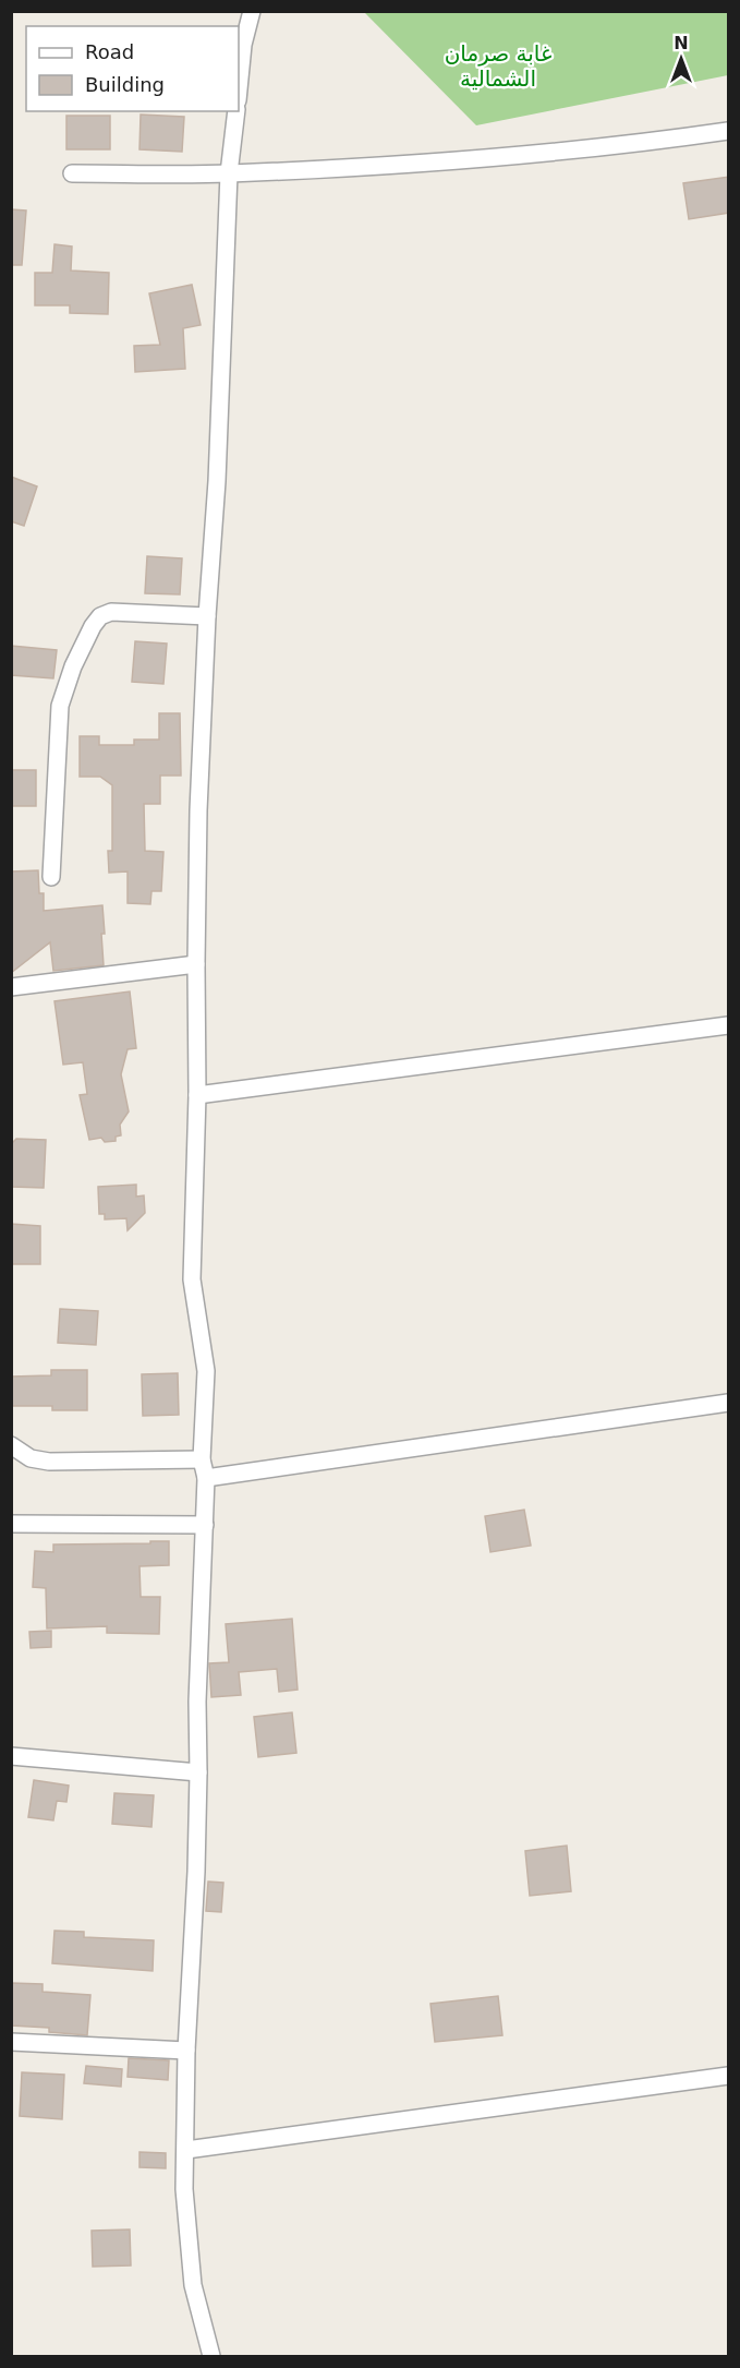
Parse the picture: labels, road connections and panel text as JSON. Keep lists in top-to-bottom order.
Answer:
{
  "parks": ["غابة صرمان الشمالية"],
  "legend": ["Road", "Building"],
  "north": "top"
}
